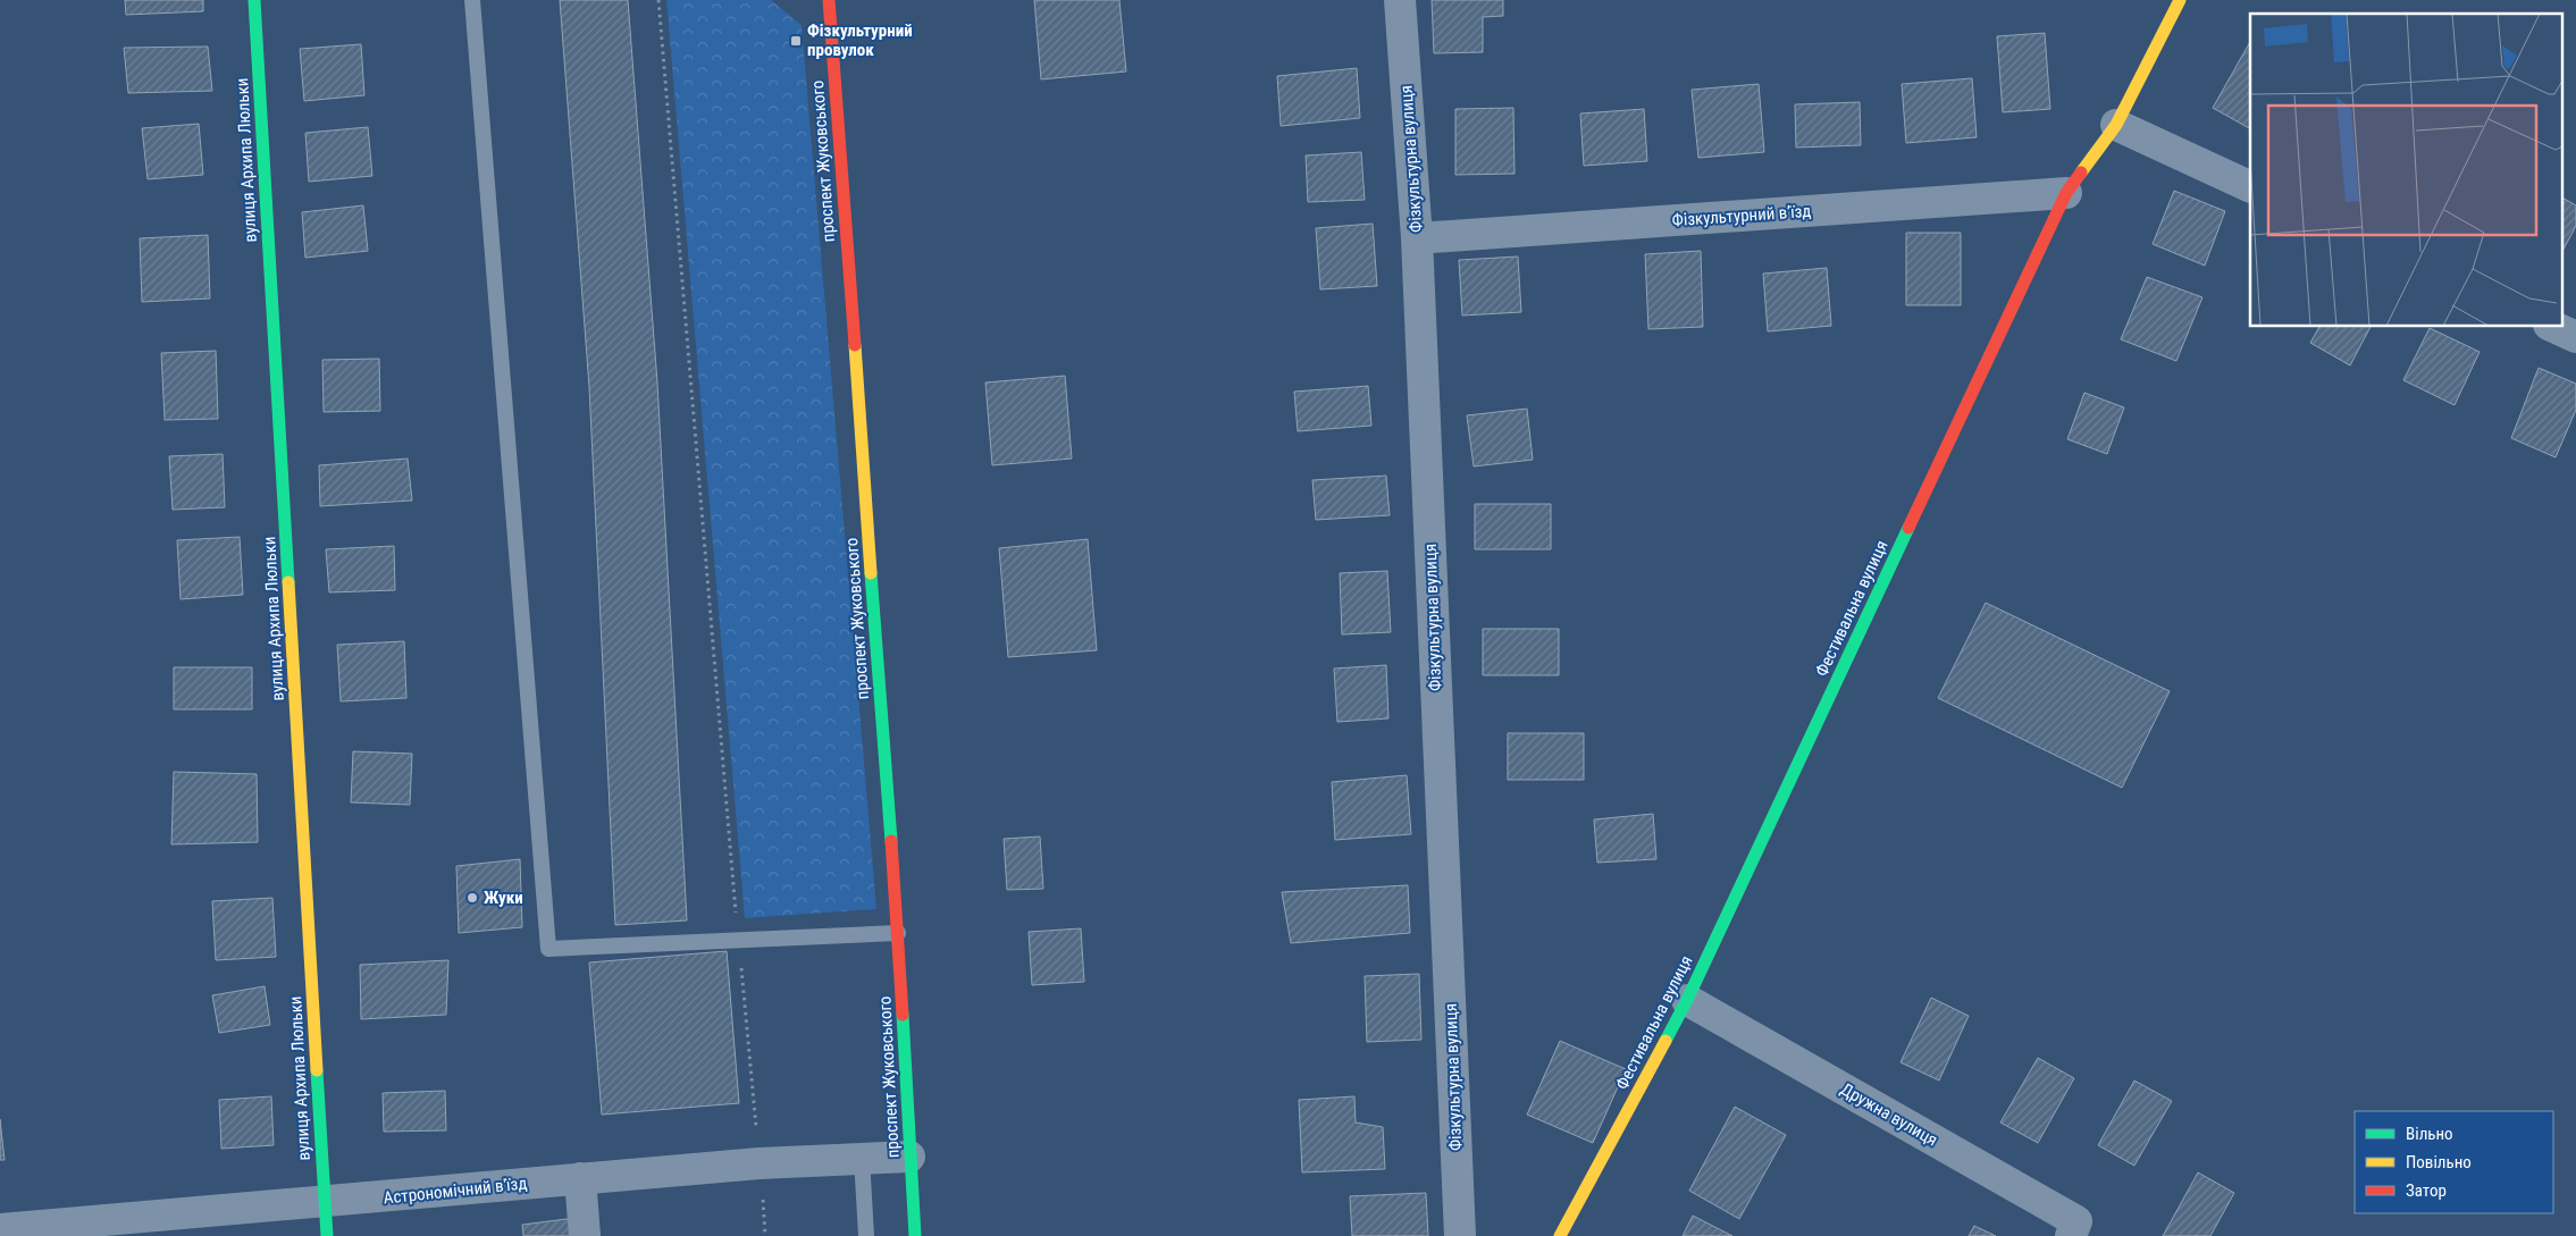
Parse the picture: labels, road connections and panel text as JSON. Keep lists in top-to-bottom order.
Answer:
{
  "streets": {
    "street": [
      "Фізкультурна вулиця",
      "вулиця Архипа Люльки",
      "проспект Жуковського",
      "Фізкультурний в’їзд",
      "Фестивальна вулиця",
      "Дружна вулиця",
      "Астрономічний в'їзд"
    ]
  },
  "crossings": [
    ["Фізкультурна вулиця", "Фізкультурний в’їзд"],
    ["вулиця Архипа Люльки", "Астрономічний в'їзд"],
    ["проспект Жуковського", "Астрономічний в'їзд"],
    ["Фізкультурний в’їзд", "Фестивальна вулиця"],
    ["Фестивальна вулиця", "Дружна вулиця"]
  ],
  "places": {
    "transit": ["Фізкультурний провулок"],
    "other": ["Жуки"]
  },
  "legend": ["Вільно", "Повільно", "Затор"]
}
